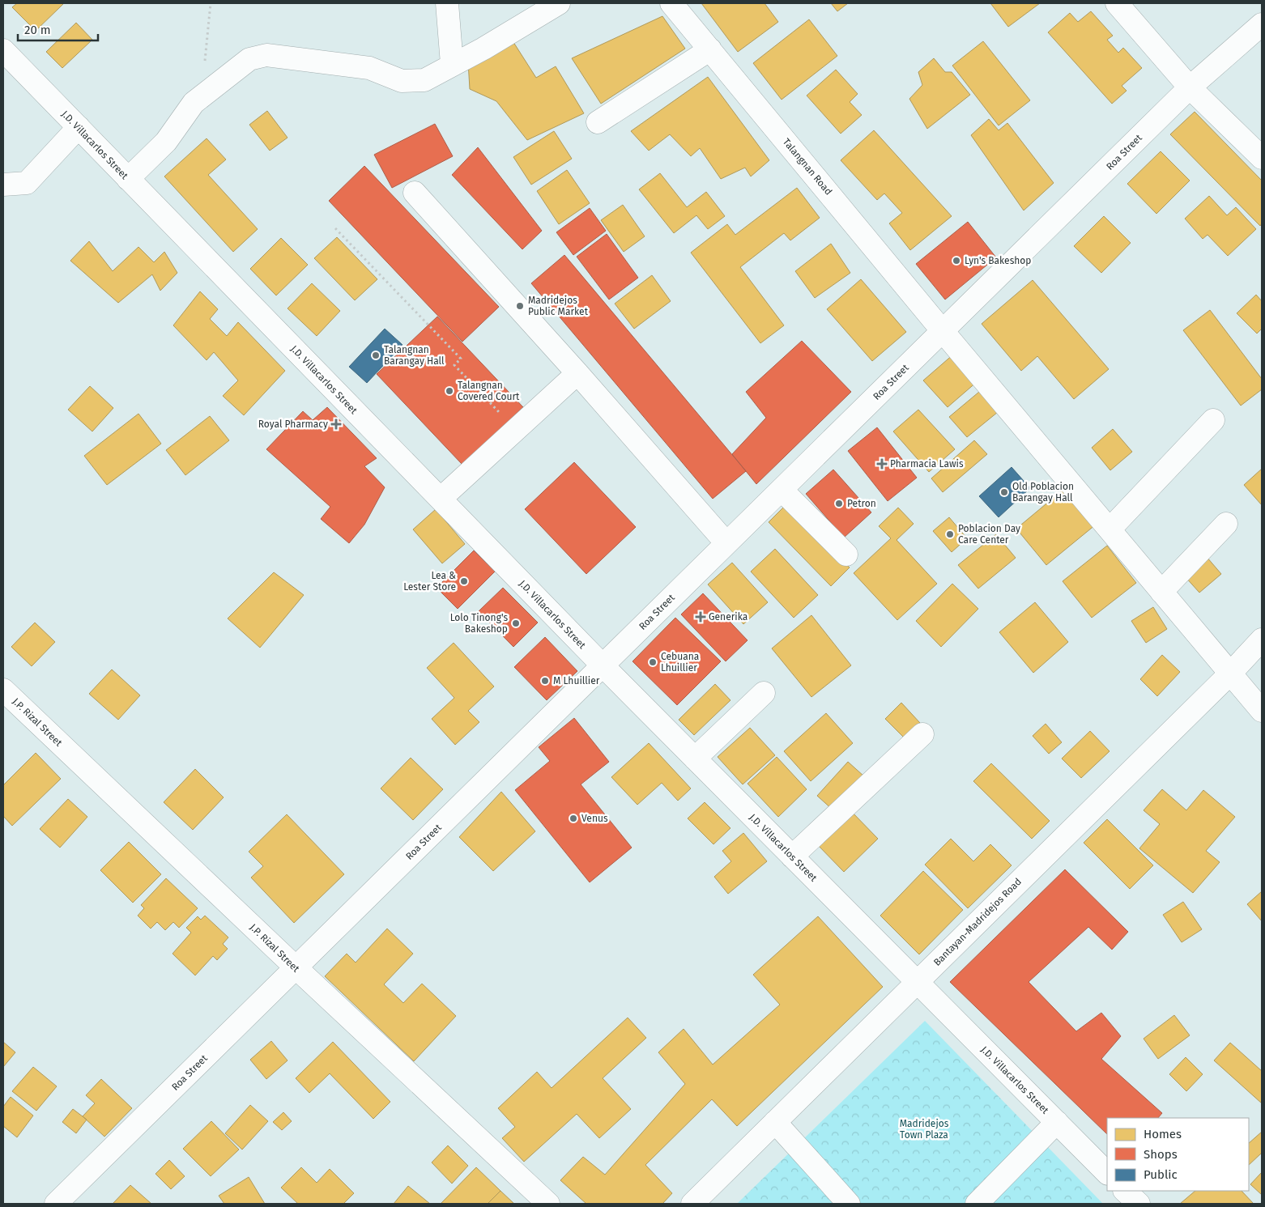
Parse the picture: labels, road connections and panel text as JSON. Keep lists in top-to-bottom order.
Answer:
{
  "streets": {
    "street": [
      "J.D. Villacarlos Street",
      "Roa Street",
      "Talangnan Road",
      "J.P. Rizal Street",
      "Bantayan-Madridejos Road"
    ]
  },
  "crossings": [
    ["J.D. Villacarlos Street", "Roa Street"],
    ["J.D. Villacarlos Street", "Bantayan-Madridejos Road"],
    ["Roa Street", "Talangnan Road"],
    ["Roa Street", "J.P. Rizal Street"],
    ["Talangnan Road", "Bantayan-Madridejos Road"]
  ],
  "parks": ["Madridejos Town Plaza"],
  "places": {
    "other": [
      "Lyn's Bakeshop",
      "Madridejos Public Market",
      "Talangnan Barangay Hall",
      "Talangnan Covered Court",
      "Old Poblacion Barangay Hall",
      "Petron",
      "Poblacion Day Care Center",
      "Lea & Lester Store",
      "Lolo Tinong's Bakeshop",
      "Cebuana Lhuillier",
      "M Lhuillier",
      "Venus"
    ],
    "health": ["Royal Pharmacy", "Pharmacia Lawis", "Generika"]
  },
  "legend": ["Homes", "Shops", "Public"],
  "scale_bar": "20 m"
}
